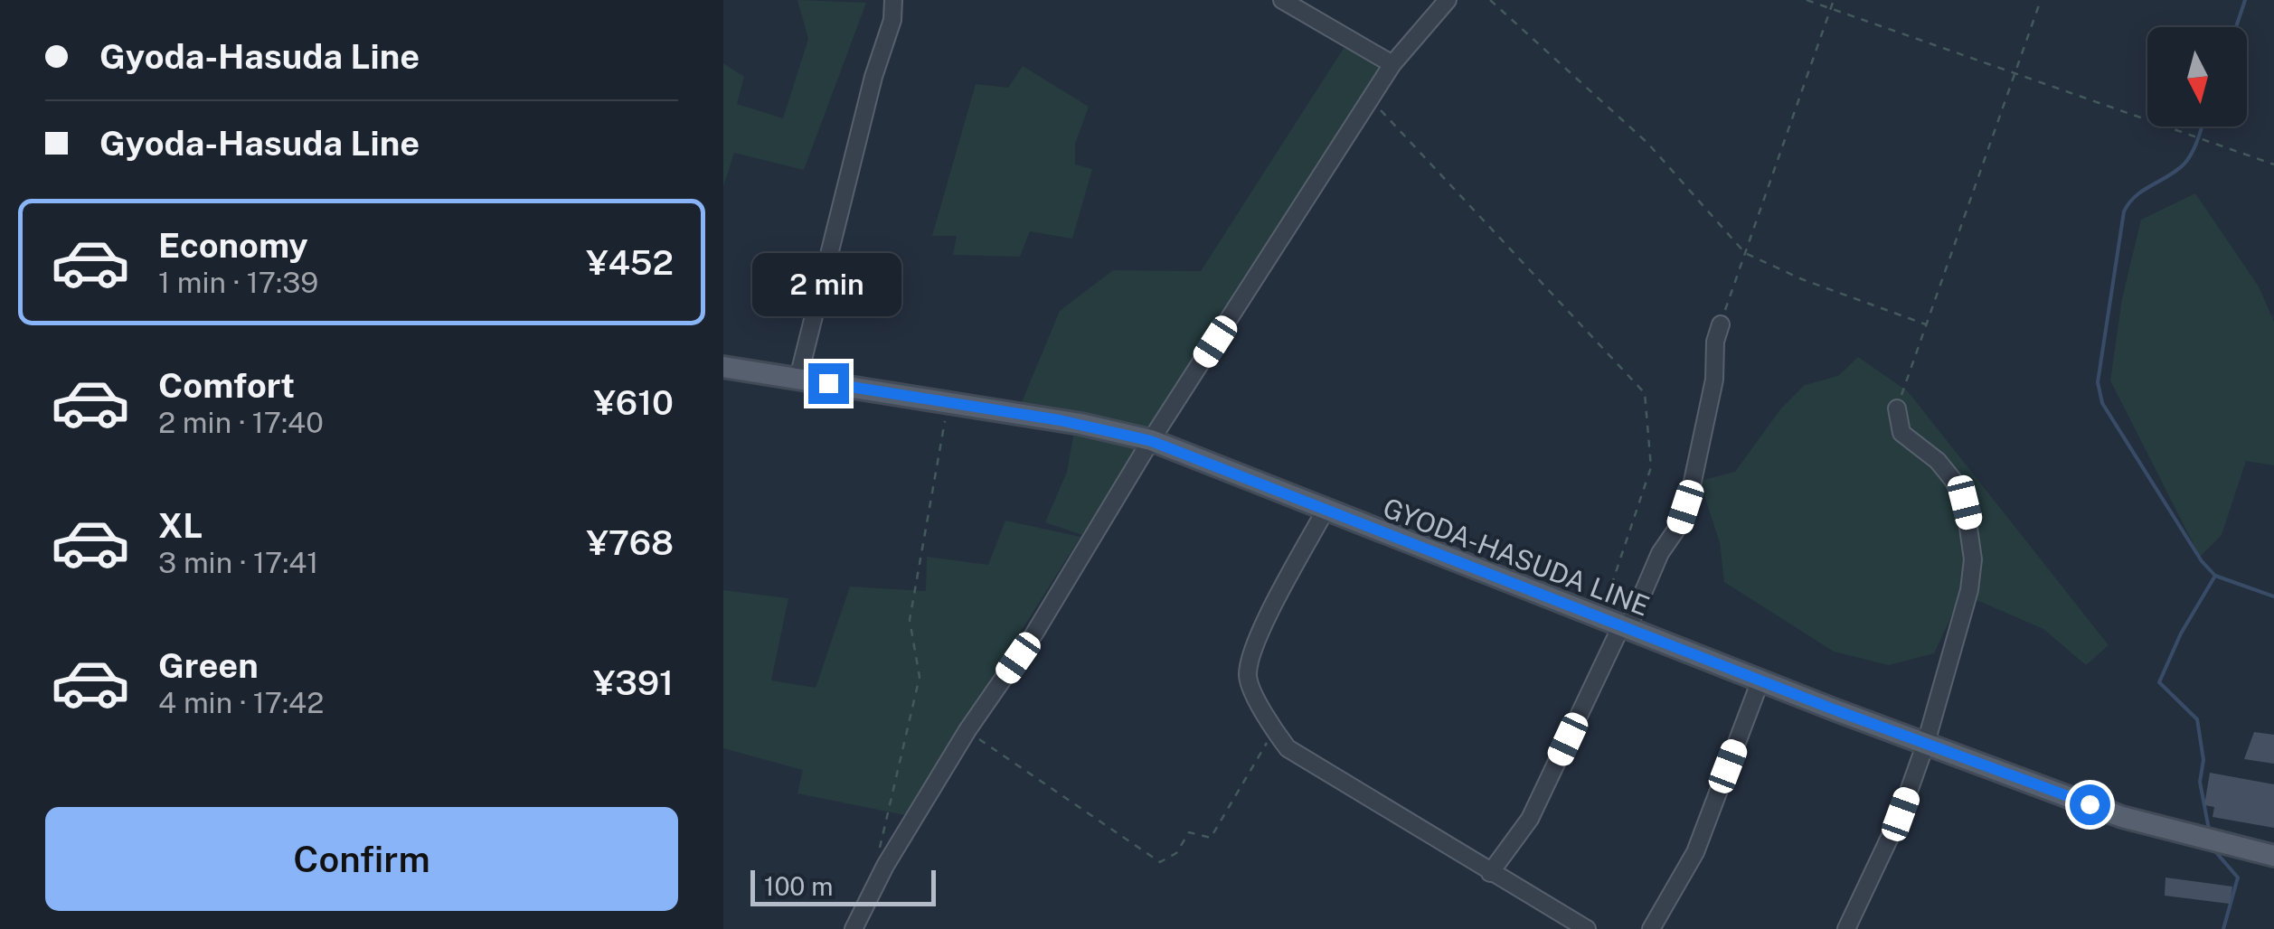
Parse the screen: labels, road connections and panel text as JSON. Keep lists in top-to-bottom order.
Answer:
{
  "streets": {
    "main road": ["GYODA-HASUDA LINE"]
  },
  "scale_bar": "100 m",
  "north": "bottom",
  "page": {
    "banner": ["Gyoda-Hasuda Line", "Gyoda-Hasuda Line"],
    "list": [
      {
        "name": "Economy",
        "note": "1 min · 17:39",
        "value": "¥452"
      },
      {
        "name": "Comfort",
        "note": "2 min · 17:40",
        "value": "¥610"
      },
      {
        "name": "XL",
        "note": "3 min · 17:41",
        "value": "¥768"
      },
      {
        "name": "Green",
        "note": "4 min · 17:42",
        "value": "¥391"
      }
    ],
    "bubble": "2 min",
    "buttons": "Confirm",
    "scale": "100 m"
  }
}
